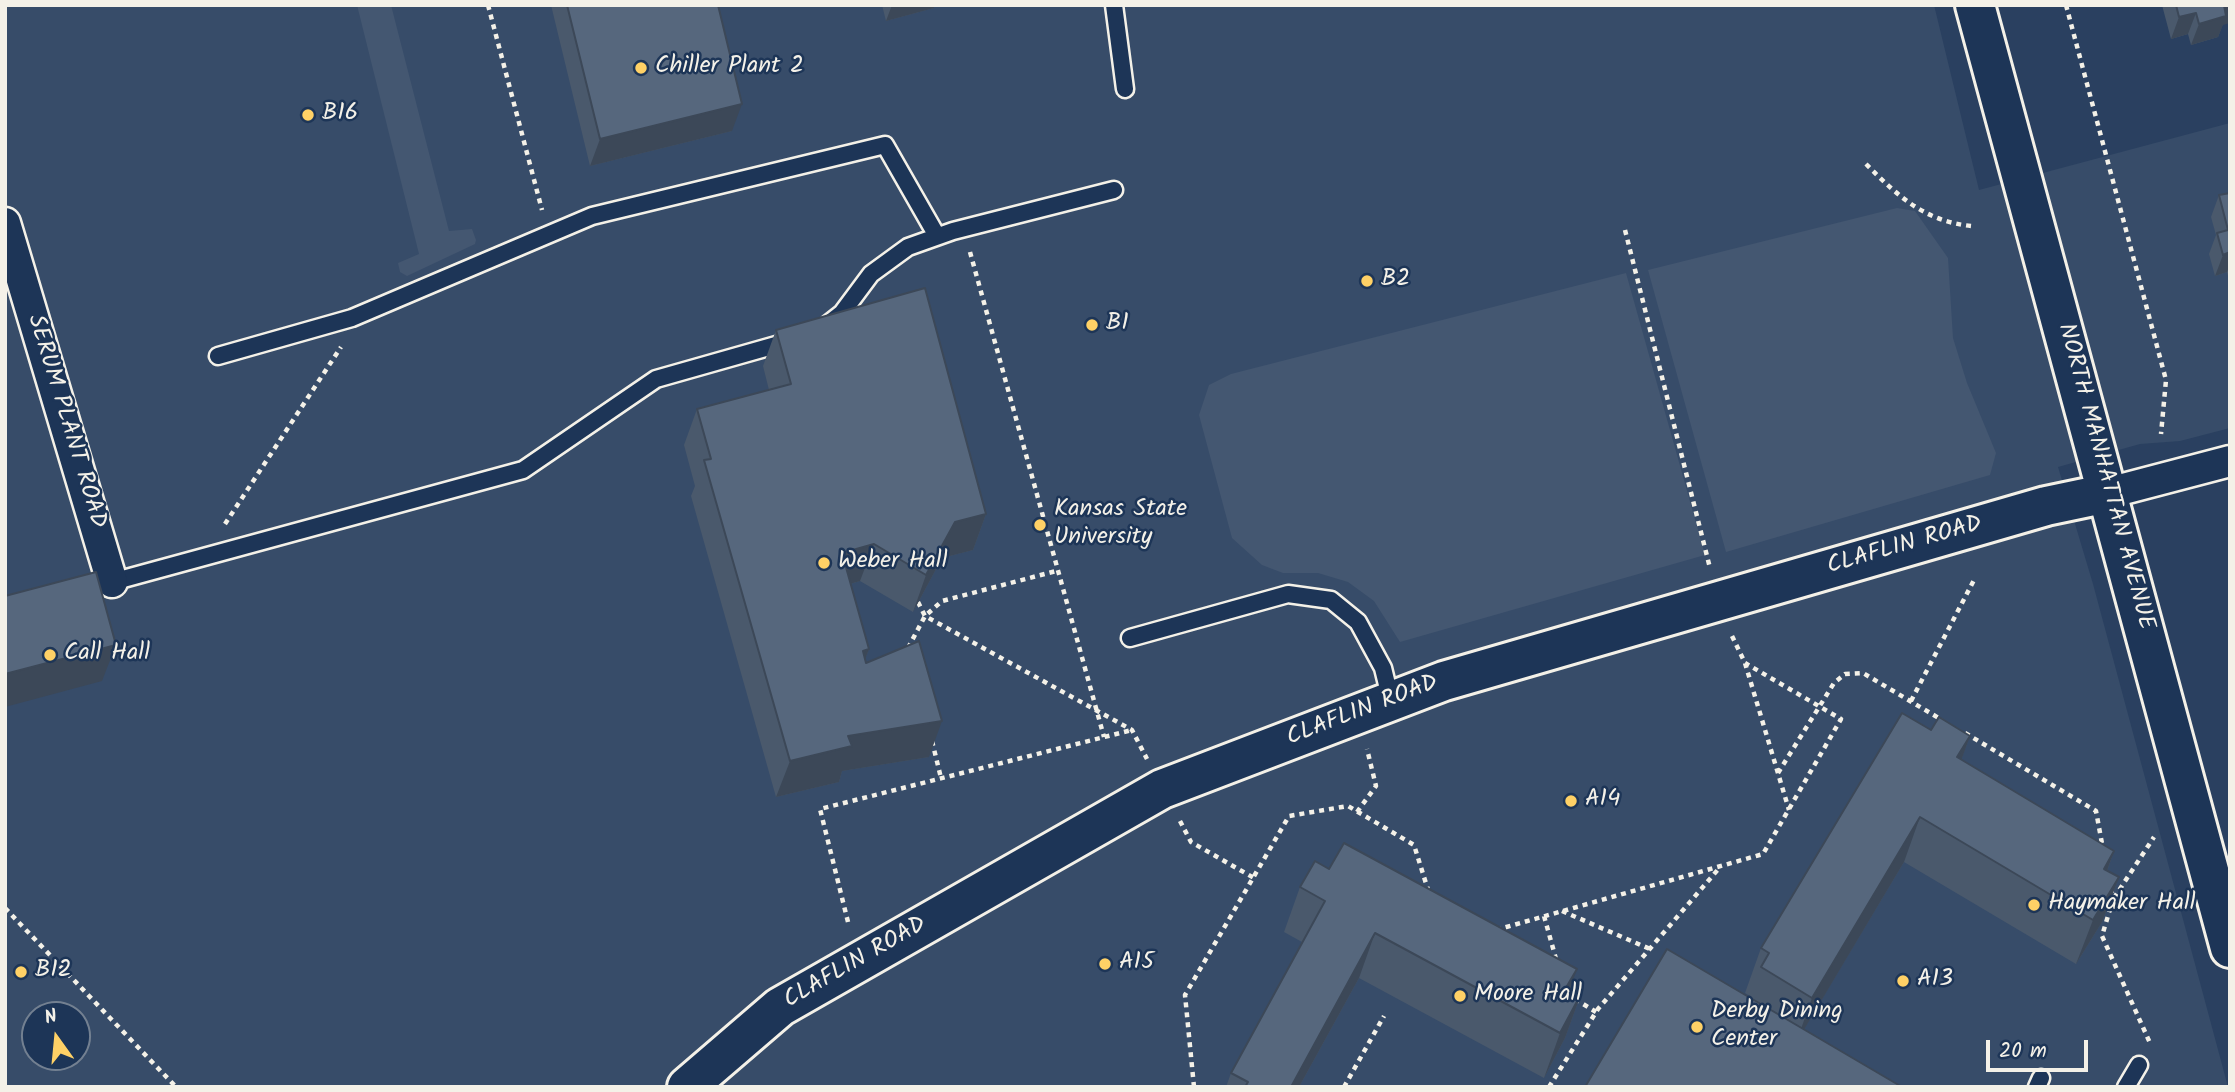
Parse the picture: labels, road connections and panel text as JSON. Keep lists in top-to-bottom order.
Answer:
{
  "streets": {
    "street": ["SERUM PLANT ROAD", "NORTH MANHATTAN AVENUE", "CLAFLIN ROAD"]
  },
  "crossings": [
    ["NORTH MANHATTAN AVENUE", "CLAFLIN ROAD"]
  ],
  "places": [
    "Chiller Plant 2",
    "B16",
    "B2",
    "B1",
    "Kansas State University",
    "Weber Hall",
    "Call Hall",
    "A14",
    "Haymaker Hall",
    "A15",
    "B12",
    "A13",
    "Moore Hall",
    "Derby Dining Center"
  ],
  "scale_bar": "20 m",
  "north": "top"
}
